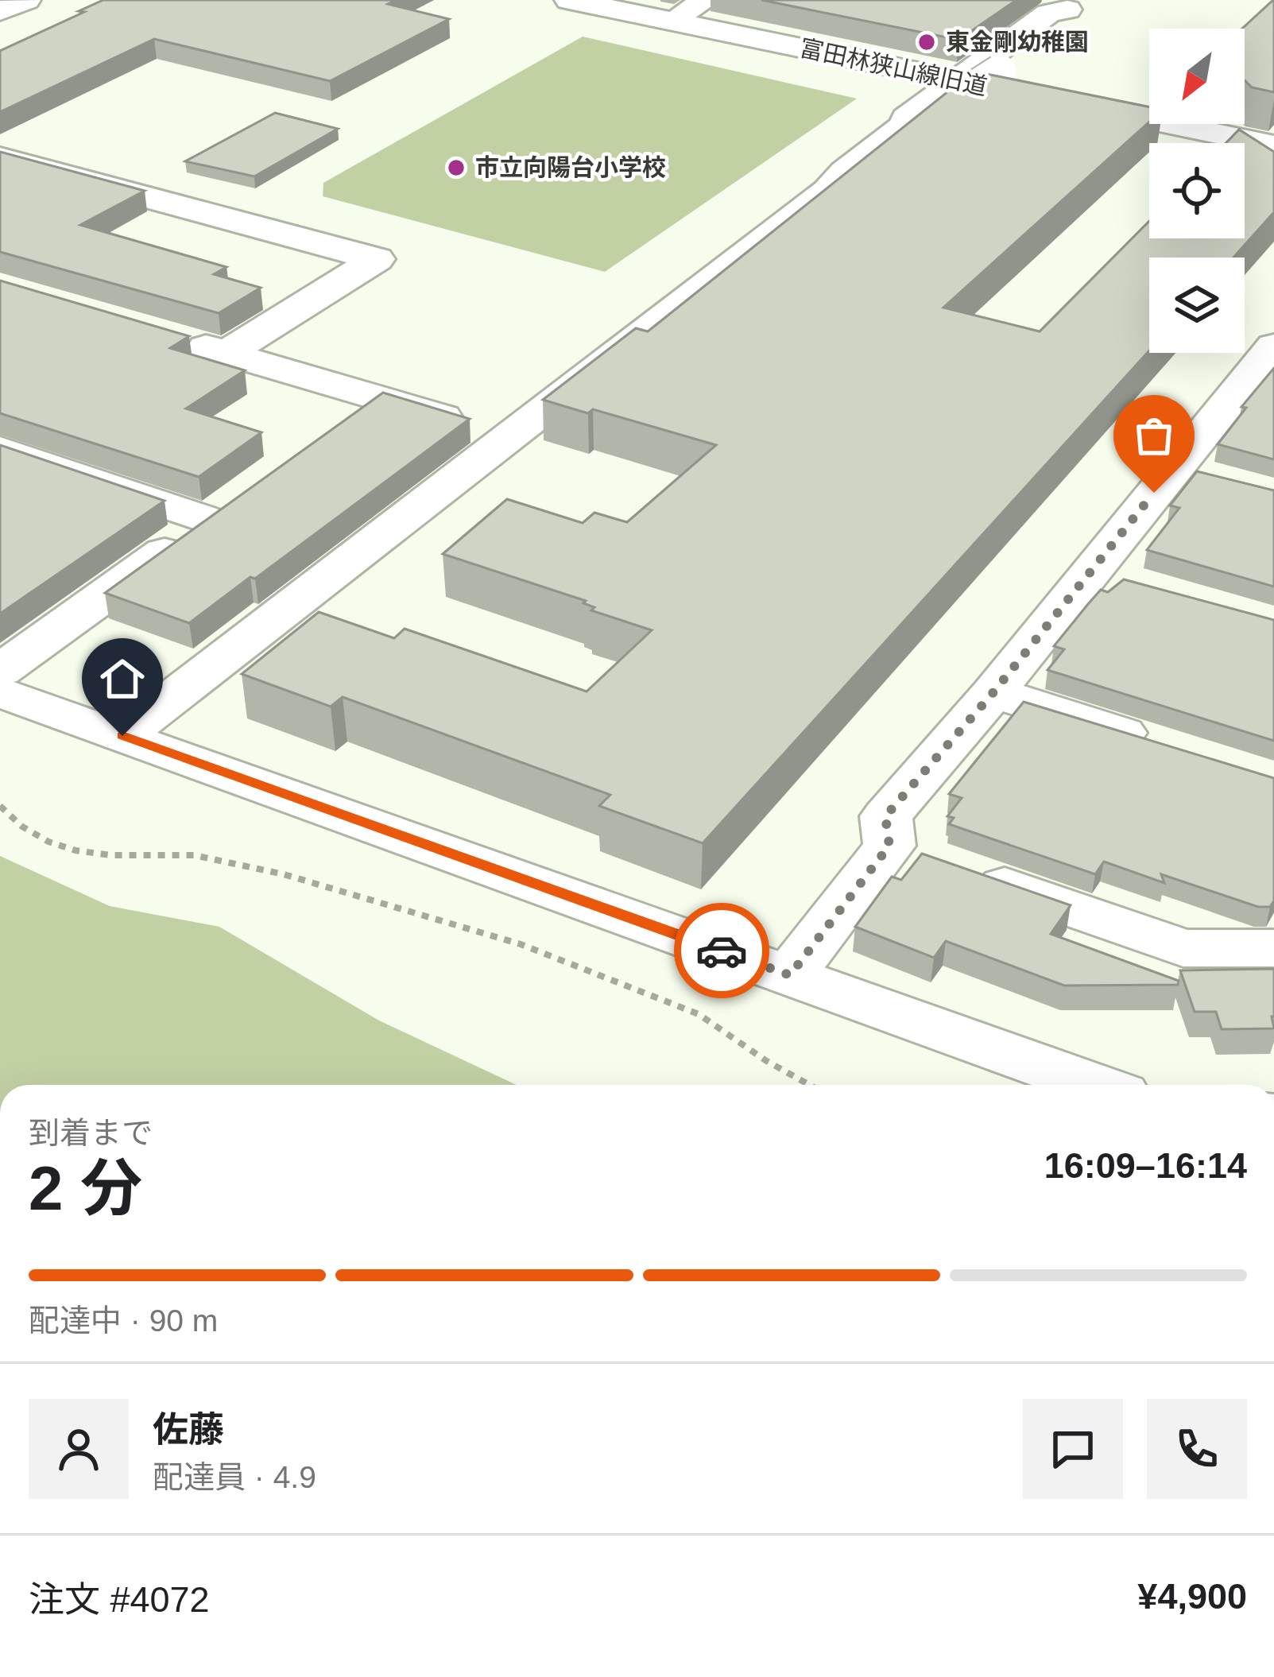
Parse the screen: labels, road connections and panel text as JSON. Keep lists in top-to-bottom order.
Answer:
{
  "streets": {
    "street": ["富田林狭山線旧道"]
  },
  "places": ["東金剛幼稚園", "市立向陽台小学校"],
  "north": "bottom left",
  "page": {
    "heading": ["2 分", "到着まで", "16:09–16:14"],
    "panel": [
      "佐藤",
      "配達員 · 4.9",
      "注文 #4072",
      "¥4,900"
    ],
    "bar": "配達中 · 90 m"
  }
}
